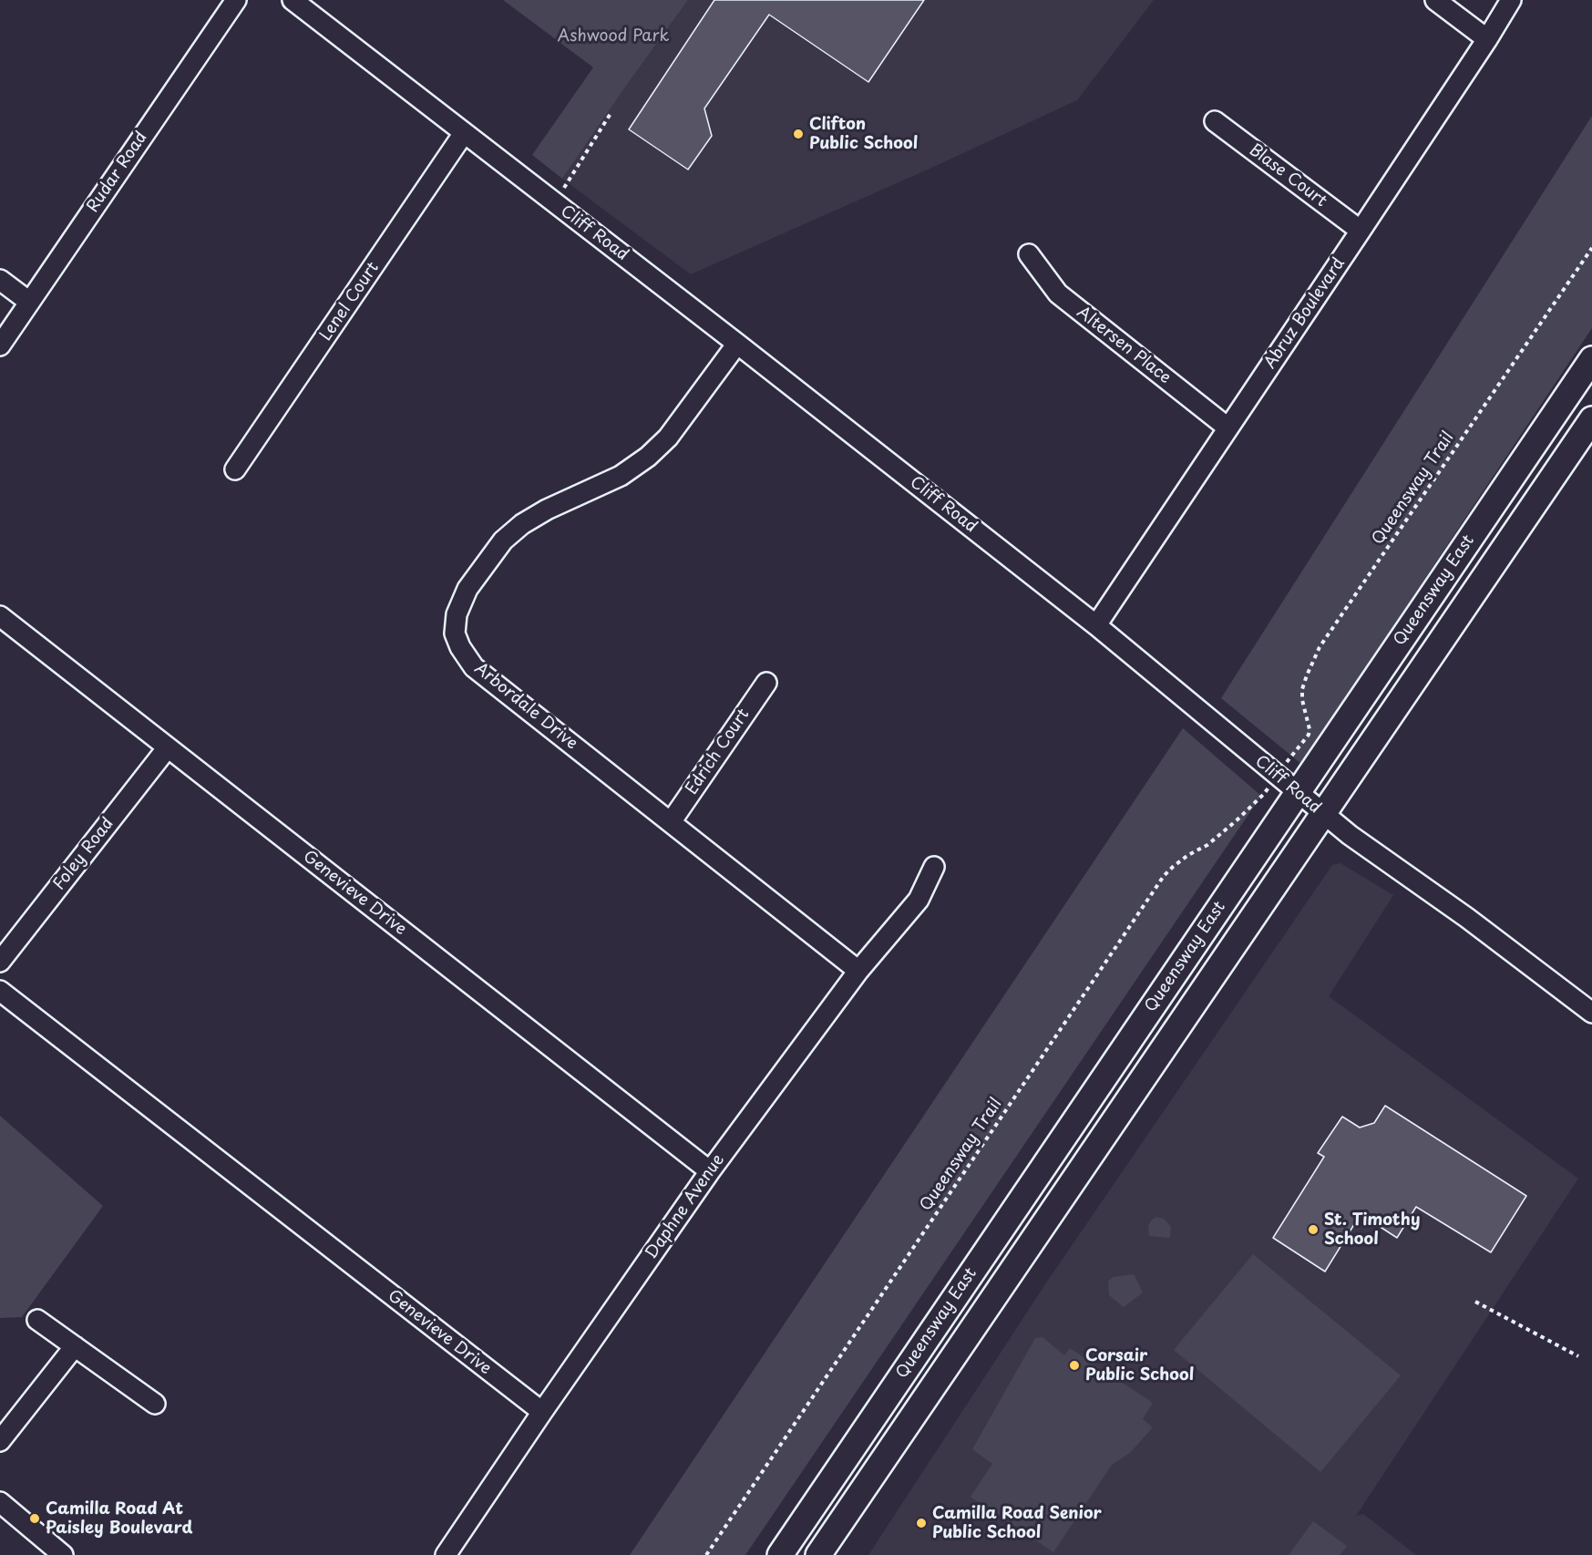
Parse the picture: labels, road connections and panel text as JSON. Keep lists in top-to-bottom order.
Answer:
{
  "streets": {
    "main road": ["Queensway East"],
    "street": [
      "Rudar Road",
      "Blase Court",
      "Cliff Road",
      "Lenel Court",
      "Abruz Boulevard",
      "Altersen Place",
      "Arbordale Drive",
      "Edrich Court",
      "Foley Road",
      "Genevieve Drive",
      "Daphne Avenue"
    ],
    "path": ["Queensway Trail"]
  },
  "crossings": [
    ["Blase Court", "Abruz Boulevard"],
    ["Cliff Road", "Lenel Court"],
    ["Cliff Road", "Abruz Boulevard"],
    ["Cliff Road", "Queensway East"],
    ["Cliff Road", "Arbordale Drive"],
    ["Abruz Boulevard", "Altersen Place"],
    ["Arbordale Drive", "Edrich Court"],
    ["Arbordale Drive", "Daphne Avenue"],
    ["Foley Road", "Genevieve Drive"],
    ["Genevieve Drive", "Daphne Avenue"]
  ],
  "parks": ["Ashwood Park"],
  "places": [
    "Clifton Public School",
    "St. Timothy School",
    "Corsair Public School",
    "Camilla Road At Paisley Boulevard",
    "Camilla Road Senior Public School"
  ]
}
